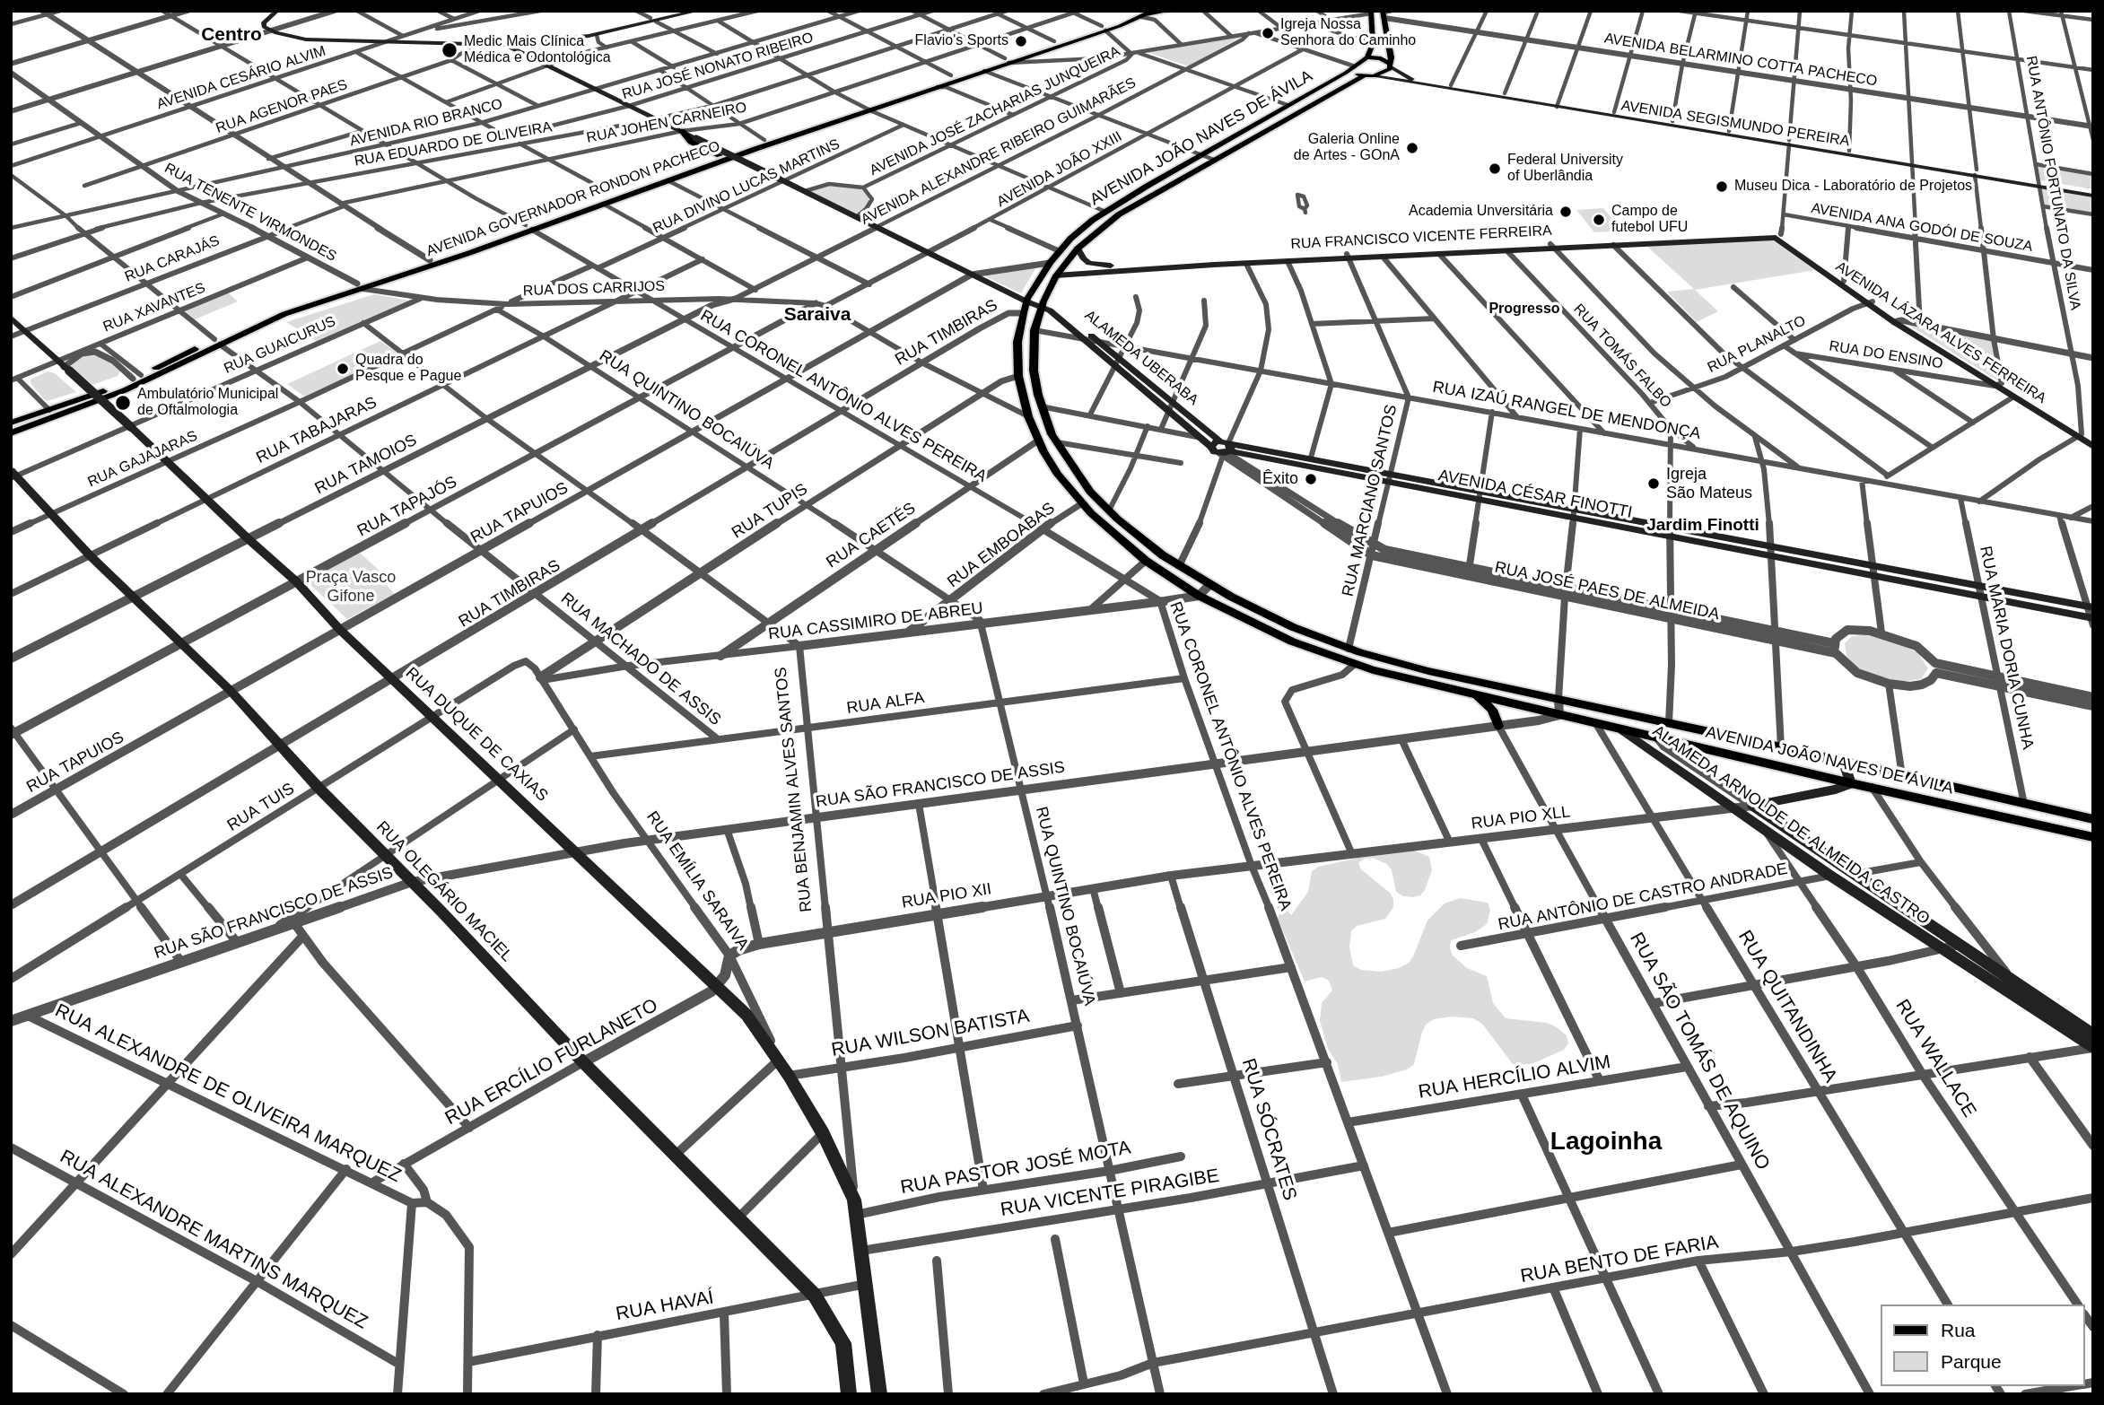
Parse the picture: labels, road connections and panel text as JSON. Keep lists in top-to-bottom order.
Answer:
{
  "streets": {
    "main road": [
      "AVENIDA SEGISMUNDO PEREIRA",
      "AVENIDA JOÃO NAVES DE ÁVILA",
      "AVENIDA GOVERNADOR RONDON PACHECO",
      "RUA FRANCISCO VICENTE FERREIRA",
      "AVENIDA LÁZARA ALVES FERREIRA",
      "ALAMEDA UBERABA",
      "AVENIDA CÉSAR FINOTTI",
      "RUA DUQUE DE CAXIAS",
      "RUA BENJAMIN ALVES SANTOS",
      "RUA PIO XLL",
      "ALAMEDA ARNOLDE DE ALMEIDA CASTRO",
      "RUA OLEGÁRIO MACIEL"
    ],
    "street": [
      "AVENIDA BELARMINO COTTA PACHECO",
      "RUA JOSÉ NONATO RIBEIRO",
      "AVENIDA CESÁRIO ALVIM",
      "RUA AGENOR PAES",
      "AVENIDA JOSÉ ZACHARIAS JUNQUEIRA",
      "AVENIDA RIO BRANCO",
      "RUA JOHEN CARNEIRO",
      "RUA EDUARDO DE OLIVEIRA",
      "AVENIDA ALEXANDRE RIBEIRO GUIMARÃES",
      "AVENIDA JOÃO XXIII",
      "RUA ANTÔNIO FORTUNATO DA SILVA",
      "RUA DIVINO LUCAS MARTINS",
      "RUA TENENTE VIRMONDES",
      "AVENIDA ANA GODÓI DE SOUZA",
      "RUA CARAJÁS",
      "RUA DOS CARRIJOS",
      "RUA XAVANTES",
      "RUA TIMBIRAS",
      "RUA PLANALTO",
      "RUA GUAICURUS",
      "RUA DO ENSINO",
      "RUA TOMÁS FALBO",
      "RUA CORONEL ANTÔNIO ALVES PEREIRA",
      "RUA QUINTINO BOCAIÚVA",
      "RUA IZAÚ RANGEL DE MENDONÇA",
      "RUA TABAJARAS",
      "RUA GAJAJARAS",
      "RUA TAMOIOS",
      "RUA MARCIANO SANTOS",
      "RUA TAPAJÓS",
      "RUA TUPIS",
      "RUA TAPUIOS",
      "RUA CAETÉS",
      "RUA EMBOABAS",
      "RUA JOSÉ PAES DE ALMEIDA",
      "RUA CASSIMIRO DE ABREU",
      "RUA MARIA DORIA CUNHA",
      "RUA MACHADO DE ASSIS",
      "RUA ALFA",
      "RUA SÃO FRANCISCO DE ASSIS",
      "RUA TUIS",
      "RUA EMÍLIA SARAIVA",
      "RUA PIO XII",
      "RUA ANTÔNIO DE CASTRO ANDRADE",
      "RUA QUITANDINHA",
      "RUA WILSON BATISTA",
      "RUA SÃO TOMÁS DE AQUINO",
      "RUA WALLACE",
      "RUA ERCÍLIO FURLANETO",
      "RUA HERCÍLIO ALVIM",
      "RUA ALEXANDRE DE OLIVEIRA MARQUEZ",
      "RUA SÓCRATES",
      "RUA PASTOR JOSÉ MOTA",
      "RUA VICENTE PIRAGIBE",
      "RUA ALEXANDRE MARTINS MARQUEZ",
      "RUA BENTO DE FARIA",
      "RUA HAVAÍ"
    ]
  },
  "crossings": [
    ["AVENIDA BELARMINO COTTA PACHECO", "RUA ANTÔNIO FORTUNATO DA SILVA"],
    ["AVENIDA CESÁRIO ALVIM", "RUA TENENTE VIRMONDES"],
    ["AVENIDA CESÁRIO ALVIM", "RUA CORONEL ANTÔNIO ALVES PEREIRA"],
    ["RUA AGENOR PAES", "RUA TENENTE VIRMONDES"],
    ["RUA AGENOR PAES", "RUA CORONEL ANTÔNIO ALVES PEREIRA"],
    ["AVENIDA RIO BRANCO", "RUA TENENTE VIRMONDES"],
    ["AVENIDA RIO BRANCO", "RUA CORONEL ANTÔNIO ALVES PEREIRA"],
    ["AVENIDA RIO BRANCO", "RUA MACHADO DE ASSIS"],
    ["RUA JOHEN CARNEIRO", "RUA CARAJÁS"],
    ["RUA JOHEN CARNEIRO", "RUA CORONEL ANTÔNIO ALVES PEREIRA"],
    ["AVENIDA SEGISMUNDO PEREIRA", "RUA ANTÔNIO FORTUNATO DA SILVA"],
    ["AVENIDA JOÃO NAVES DE ÁVILA", "RUA FRANCISCO VICENTE FERREIRA"],
    ["AVENIDA JOÃO NAVES DE ÁVILA", "RUA DOS CARRIJOS"],
    ["AVENIDA JOÃO NAVES DE ÁVILA", "RUA TIMBIRAS"],
    ["AVENIDA JOÃO NAVES DE ÁVILA", "ALAMEDA UBERABA"],
    ["AVENIDA JOÃO NAVES DE ÁVILA", "RUA IZAÚ RANGEL DE MENDONÇA"],
    ["AVENIDA JOÃO NAVES DE ÁVILA", "RUA MARCIANO SANTOS"],
    ["AVENIDA JOÃO NAVES DE ÁVILA", "RUA TUPIS"],
    ["AVENIDA JOÃO NAVES DE ÁVILA", "RUA TAPUIOS"],
    ["AVENIDA JOÃO NAVES DE ÁVILA", "RUA CAETÉS"],
    ["AVENIDA JOÃO NAVES DE ÁVILA", "RUA EMBOABAS"],
    ["AVENIDA JOÃO NAVES DE ÁVILA", "RUA CASSIMIRO DE ABREU"],
    ["AVENIDA JOÃO NAVES DE ÁVILA", "RUA MARIA DORIA CUNHA"],
    ["AVENIDA JOÃO NAVES DE ÁVILA", "RUA SÃO FRANCISCO DE ASSIS"],
    ["AVENIDA JOÃO NAVES DE ÁVILA", "RUA PIO XLL"],
    ["AVENIDA JOÃO NAVES DE ÁVILA", "ALAMEDA ARNOLDE DE ALMEIDA CASTRO"],
    ["AVENIDA JOÃO NAVES DE ÁVILA", "RUA QUITANDINHA"],
    ["RUA EDUARDO DE OLIVEIRA", "RUA TENENTE VIRMONDES"],
    ["RUA EDUARDO DE OLIVEIRA", "RUA CORONEL ANTÔNIO ALVES PEREIRA"],
    ["RUA EDUARDO DE OLIVEIRA", "RUA MACHADO DE ASSIS"],
    ["AVENIDA ALEXANDRE RIBEIRO GUIMARÃES", "RUA DOS CARRIJOS"],
    ["AVENIDA ALEXANDRE RIBEIRO GUIMARÃES", "RUA TAMOIOS"],
    ["AVENIDA JOÃO XXIII", "RUA DOS CARRIJOS"],
    ["RUA ANTÔNIO FORTUNATO DA SILVA", "AVENIDA ANA GODÓI DE SOUZA"],
    ["RUA ANTÔNIO FORTUNATO DA SILVA", "AVENIDA LÁZARA ALVES FERREIRA"],
    ["RUA DIVINO LUCAS MARTINS", "RUA CORONEL ANTÔNIO ALVES PEREIRA"],
    ["RUA DIVINO LUCAS MARTINS", "RUA GAJAJARAS"],
    ["AVENIDA GOVERNADOR RONDON PACHECO", "RUA TENENTE VIRMONDES"],
    ["AVENIDA GOVERNADOR RONDON PACHECO", "RUA DOS CARRIJOS"],
    ["AVENIDA GOVERNADOR RONDON PACHECO", "RUA CORONEL ANTÔNIO ALVES PEREIRA"],
    ["AVENIDA GOVERNADOR RONDON PACHECO", "RUA MACHADO DE ASSIS"],
    ["RUA TENENTE VIRMONDES", "RUA CARAJÁS"],
    ["RUA TENENTE VIRMONDES", "RUA DOS CARRIJOS"],
    ["RUA TENENTE VIRMONDES", "RUA XAVANTES"],
    ["RUA FRANCISCO VICENTE FERREIRA", "AVENIDA LÁZARA ALVES FERREIRA"],
    ["RUA FRANCISCO VICENTE FERREIRA", "RUA TOMÁS FALBO"],
    ["RUA FRANCISCO VICENTE FERREIRA", "RUA MARCIANO SANTOS"],
    ["RUA CARAJÁS", "RUA MACHADO DE ASSIS"],
    ["RUA DOS CARRIJOS", "RUA TIMBIRAS"],
    ["RUA DOS CARRIJOS", "RUA GUAICURUS"],
    ["RUA DOS CARRIJOS", "RUA CORONEL ANTÔNIO ALVES PEREIRA"],
    ["RUA DOS CARRIJOS", "RUA TABAJARAS"],
    ["RUA DOS CARRIJOS", "RUA GAJAJARAS"],
    ["RUA DOS CARRIJOS", "RUA TAMOIOS"],
    ["RUA DOS CARRIJOS", "RUA TAPAJÓS"],
    ["RUA DOS CARRIJOS", "RUA TUPIS"],
    ["RUA DOS CARRIJOS", "RUA TAPUIOS"],
    ["RUA XAVANTES", "RUA MACHADO DE ASSIS"],
    ["RUA XAVANTES", "RUA DUQUE DE CAXIAS"],
    ["RUA TIMBIRAS", "RUA CORONEL ANTÔNIO ALVES PEREIRA"],
    ["RUA TIMBIRAS", "RUA QUINTINO BOCAIÚVA"],
    ["RUA TIMBIRAS", "RUA MACHADO DE ASSIS"],
    ["RUA TIMBIRAS", "RUA DUQUE DE CAXIAS"],
    ["RUA TIMBIRAS", "RUA BENJAMIN ALVES SANTOS"],
    ["RUA TIMBIRAS", "RUA OLEGÁRIO MACIEL"],
    ["AVENIDA LÁZARA ALVES FERREIRA", "RUA PLANALTO"],
    ["AVENIDA LÁZARA ALVES FERREIRA", "RUA DO ENSINO"],
    ["RUA PLANALTO", "RUA TOMÁS FALBO"],
    ["RUA GUAICURUS", "RUA MACHADO DE ASSIS"],
    ["RUA GUAICURUS", "RUA DUQUE DE CAXIAS"],
    ["RUA GUAICURUS", "RUA BENJAMIN ALVES SANTOS"],
    ["RUA GUAICURUS", "RUA OLEGÁRIO MACIEL"],
    ["RUA TOMÁS FALBO", "RUA IZAÚ RANGEL DE MENDONÇA"],
    ["ALAMEDA UBERABA", "RUA IZAÚ RANGEL DE MENDONÇA"],
    ["ALAMEDA UBERABA", "AVENIDA CÉSAR FINOTTI"],
    ["ALAMEDA UBERABA", "RUA MARCIANO SANTOS"],
    ["ALAMEDA UBERABA", "RUA JOSÉ PAES DE ALMEIDA"],
    ["RUA CORONEL ANTÔNIO ALVES PEREIRA", "RUA TABAJARAS"],
    ["RUA CORONEL ANTÔNIO ALVES PEREIRA", "RUA GAJAJARAS"],
    ["RUA CORONEL ANTÔNIO ALVES PEREIRA", "RUA TAMOIOS"],
    ["RUA CORONEL ANTÔNIO ALVES PEREIRA", "RUA TAPAJÓS"],
    ["RUA CORONEL ANTÔNIO ALVES PEREIRA", "RUA TUPIS"],
    ["RUA CORONEL ANTÔNIO ALVES PEREIRA", "RUA TAPUIOS"],
    ["RUA CORONEL ANTÔNIO ALVES PEREIRA", "RUA CAETÉS"],
    ["RUA CORONEL ANTÔNIO ALVES PEREIRA", "RUA EMBOABAS"],
    ["RUA CORONEL ANTÔNIO ALVES PEREIRA", "RUA CASSIMIRO DE ABREU"],
    ["RUA CORONEL ANTÔNIO ALVES PEREIRA", "RUA ALFA"],
    ["RUA CORONEL ANTÔNIO ALVES PEREIRA", "RUA SÃO FRANCISCO DE ASSIS"],
    ["RUA CORONEL ANTÔNIO ALVES PEREIRA", "RUA PIO XLL"],
    ["RUA CORONEL ANTÔNIO ALVES PEREIRA", "RUA HERCÍLIO ALVIM"],
    ["RUA CORONEL ANTÔNIO ALVES PEREIRA", "RUA VICENTE PIRAGIBE"],
    ["RUA CORONEL ANTÔNIO ALVES PEREIRA", "RUA BENTO DE FARIA"],
    ["RUA QUINTINO BOCAIÚVA", "RUA TABAJARAS"],
    ["RUA QUINTINO BOCAIÚVA", "RUA GAJAJARAS"],
    ["RUA QUINTINO BOCAIÚVA", "RUA TAMOIOS"],
    ["RUA QUINTINO BOCAIÚVA", "RUA TAPAJÓS"],
    ["RUA QUINTINO BOCAIÚVA", "RUA TUPIS"],
    ["RUA QUINTINO BOCAIÚVA", "RUA TAPUIOS"],
    ["RUA QUINTINO BOCAIÚVA", "RUA CAETÉS"],
    ["RUA QUINTINO BOCAIÚVA", "RUA EMBOABAS"],
    ["RUA QUINTINO BOCAIÚVA", "RUA CASSIMIRO DE ABREU"],
    ["RUA QUINTINO BOCAIÚVA", "RUA ALFA"],
    ["RUA QUINTINO BOCAIÚVA", "RUA SÃO FRANCISCO DE ASSIS"],
    ["RUA QUINTINO BOCAIÚVA", "RUA PIO XII"],
    ["RUA QUINTINO BOCAIÚVA", "RUA WILSON BATISTA"],
    ["RUA QUINTINO BOCAIÚVA", "RUA PASTOR JOSÉ MOTA"],
    ["RUA QUINTINO BOCAIÚVA", "RUA VICENTE PIRAGIBE"],
    ["RUA QUINTINO BOCAIÚVA", "RUA BENTO DE FARIA"],
    ["RUA IZAÚ RANGEL DE MENDONÇA", "RUA MARCIANO SANTOS"],
    ["RUA IZAÚ RANGEL DE MENDONÇA", "RUA MARIA DORIA CUNHA"],
    ["RUA TABAJARAS", "RUA MACHADO DE ASSIS"],
    ["RUA TABAJARAS", "RUA DUQUE DE CAXIAS"],
    ["RUA TABAJARAS", "RUA BENJAMIN ALVES SANTOS"],
    ["RUA TABAJARAS", "RUA OLEGÁRIO MACIEL"],
    ["RUA GAJAJARAS", "RUA MACHADO DE ASSIS"],
    ["RUA GAJAJARAS", "RUA DUQUE DE CAXIAS"],
    ["RUA GAJAJARAS", "RUA BENJAMIN ALVES SANTOS"],
    ["RUA GAJAJARAS", "RUA OLEGÁRIO MACIEL"],
    ["RUA TAMOIOS", "RUA MACHADO DE ASSIS"],
    ["RUA TAMOIOS", "RUA DUQUE DE CAXIAS"],
    ["RUA TAMOIOS", "RUA BENJAMIN ALVES SANTOS"],
    ["RUA TAMOIOS", "RUA OLEGÁRIO MACIEL"],
    ["AVENIDA CÉSAR FINOTTI", "RUA MARCIANO SANTOS"],
    ["AVENIDA CÉSAR FINOTTI", "RUA MARIA DORIA CUNHA"],
    ["RUA MARCIANO SANTOS", "RUA JOSÉ PAES DE ALMEIDA"],
    ["RUA TAPAJÓS", "RUA MACHADO DE ASSIS"],
    ["RUA TAPAJÓS", "RUA DUQUE DE CAXIAS"],
    ["RUA TAPAJÓS", "RUA BENJAMIN ALVES SANTOS"],
    ["RUA TAPAJÓS", "RUA OLEGÁRIO MACIEL"],
    ["RUA TUPIS", "RUA CASSIMIRO DE ABREU"],
    ["RUA TUPIS", "RUA MACHADO DE ASSIS"],
    ["RUA TUPIS", "RUA BENJAMIN ALVES SANTOS"],
    ["RUA TUPIS", "RUA EMÍLIA SARAIVA"],
    ["RUA TAPUIOS", "RUA MACHADO DE ASSIS"],
    ["RUA TAPUIOS", "RUA DUQUE DE CAXIAS"],
    ["RUA TAPUIOS", "RUA BENJAMIN ALVES SANTOS"],
    ["RUA TAPUIOS", "RUA OLEGÁRIO MACIEL"],
    ["RUA CAETÉS", "RUA CASSIMIRO DE ABREU"],
    ["RUA CAETÉS", "RUA BENJAMIN ALVES SANTOS"],
    ["RUA EMBOABAS", "RUA CASSIMIRO DE ABREU"],
    ["RUA CASSIMIRO DE ABREU", "RUA MACHADO DE ASSIS"],
    ["RUA CASSIMIRO DE ABREU", "RUA BENJAMIN ALVES SANTOS"],
    ["RUA CASSIMIRO DE ABREU", "RUA EMÍLIA SARAIVA"],
    ["RUA MACHADO DE ASSIS", "RUA ALFA"],
    ["RUA ALFA", "RUA BENJAMIN ALVES SANTOS"],
    ["RUA ALFA", "RUA EMÍLIA SARAIVA"],
    ["RUA DUQUE DE CAXIAS", "RUA SÃO FRANCISCO DE ASSIS"],
    ["RUA DUQUE DE CAXIAS", "RUA TUIS"],
    ["RUA DUQUE DE CAXIAS", "RUA EMÍLIA SARAIVA"],
    ["RUA DUQUE DE CAXIAS", "RUA WILSON BATISTA"],
    ["RUA DUQUE DE CAXIAS", "RUA ERCÍLIO FURLANETO"],
    ["RUA SÃO FRANCISCO DE ASSIS", "RUA BENJAMIN ALVES SANTOS"],
    ["RUA SÃO FRANCISCO DE ASSIS", "RUA EMÍLIA SARAIVA"],
    ["RUA SÃO FRANCISCO DE ASSIS", "RUA OLEGÁRIO MACIEL"],
    ["RUA SÃO FRANCISCO DE ASSIS", "RUA SÃO TOMÁS DE AQUINO"],
    ["RUA SÃO FRANCISCO DE ASSIS", "RUA ALEXANDRE DE OLIVEIRA MARQUEZ"],
    ["RUA BENJAMIN ALVES SANTOS", "RUA PIO XII"],
    ["RUA BENJAMIN ALVES SANTOS", "RUA WILSON BATISTA"],
    ["RUA BENJAMIN ALVES SANTOS", "RUA PASTOR JOSÉ MOTA"],
    ["RUA BENJAMIN ALVES SANTOS", "RUA VICENTE PIRAGIBE"],
    ["RUA BENJAMIN ALVES SANTOS", "RUA HAVAÍ"],
    ["RUA TUIS", "RUA EMÍLIA SARAIVA"],
    ["RUA TUIS", "RUA OLEGÁRIO MACIEL"],
    ["RUA PIO XLL", "ALAMEDA ARNOLDE DE ALMEIDA CASTRO"],
    ["RUA PIO XLL", "RUA PIO XII"],
    ["RUA PIO XLL", "RUA QUITANDINHA"],
    ["RUA PIO XLL", "RUA SÃO TOMÁS DE AQUINO"],
    ["RUA PIO XLL", "RUA SÓCRATES"],
    ["ALAMEDA ARNOLDE DE ALMEIDA CASTRO", "RUA ANTÔNIO DE CASTRO ANDRADE"],
    ["ALAMEDA ARNOLDE DE ALMEIDA CASTRO", "RUA WALLACE"],
    ["RUA EMÍLIA SARAIVA", "RUA PIO XII"],
    ["RUA OLEGÁRIO MACIEL", "RUA ERCÍLIO FURLANETO"],
    ["RUA OLEGÁRIO MACIEL", "RUA HAVAÍ"],
    ["RUA PIO XII", "RUA SÓCRATES"],
    ["RUA ANTÔNIO DE CASTRO ANDRADE", "RUA QUITANDINHA"],
    ["RUA ANTÔNIO DE CASTRO ANDRADE", "RUA SÃO TOMÁS DE AQUINO"],
    ["RUA ANTÔNIO DE CASTRO ANDRADE", "RUA WALLACE"],
    ["RUA QUITANDINHA", "RUA BENTO DE FARIA"],
    ["RUA SÃO TOMÁS DE AQUINO", "RUA HERCÍLIO ALVIM"],
    ["RUA SÃO TOMÁS DE AQUINO", "RUA BENTO DE FARIA"],
    ["RUA WALLACE", "RUA BENTO DE FARIA"],
    ["RUA ERCÍLIO FURLANETO", "RUA ALEXANDRE DE OLIVEIRA MARQUEZ"],
    ["RUA SÓCRATES", "RUA VICENTE PIRAGIBE"],
    ["RUA SÓCRATES", "RUA BENTO DE FARIA"]
  ],
  "districts": [
    "Centro",
    "Progresso",
    "Saraiva",
    "Jardim Finotti",
    "Lagoinha"
  ],
  "parks": ["Praça Vasco Gifone"],
  "places": [
    "Igreja Nossa Senhora do Caminho",
    "Flavio's Sports",
    "Medic Mais Clínica Médica e Odontológica",
    "Galeria Online de Artes - GOnA",
    "Federal University of Uberlândia",
    "Museu Dica - Laboratório de Projetos",
    "Academia Unversitária",
    "Campo de futebol UFU",
    "Quadra do Pesque e Pague",
    "Ambulatório Municipal de Oftalmologia",
    "Êxito",
    "Igreja São Mateus"
  ],
  "legend": ["Rua", "Parque"]
}
